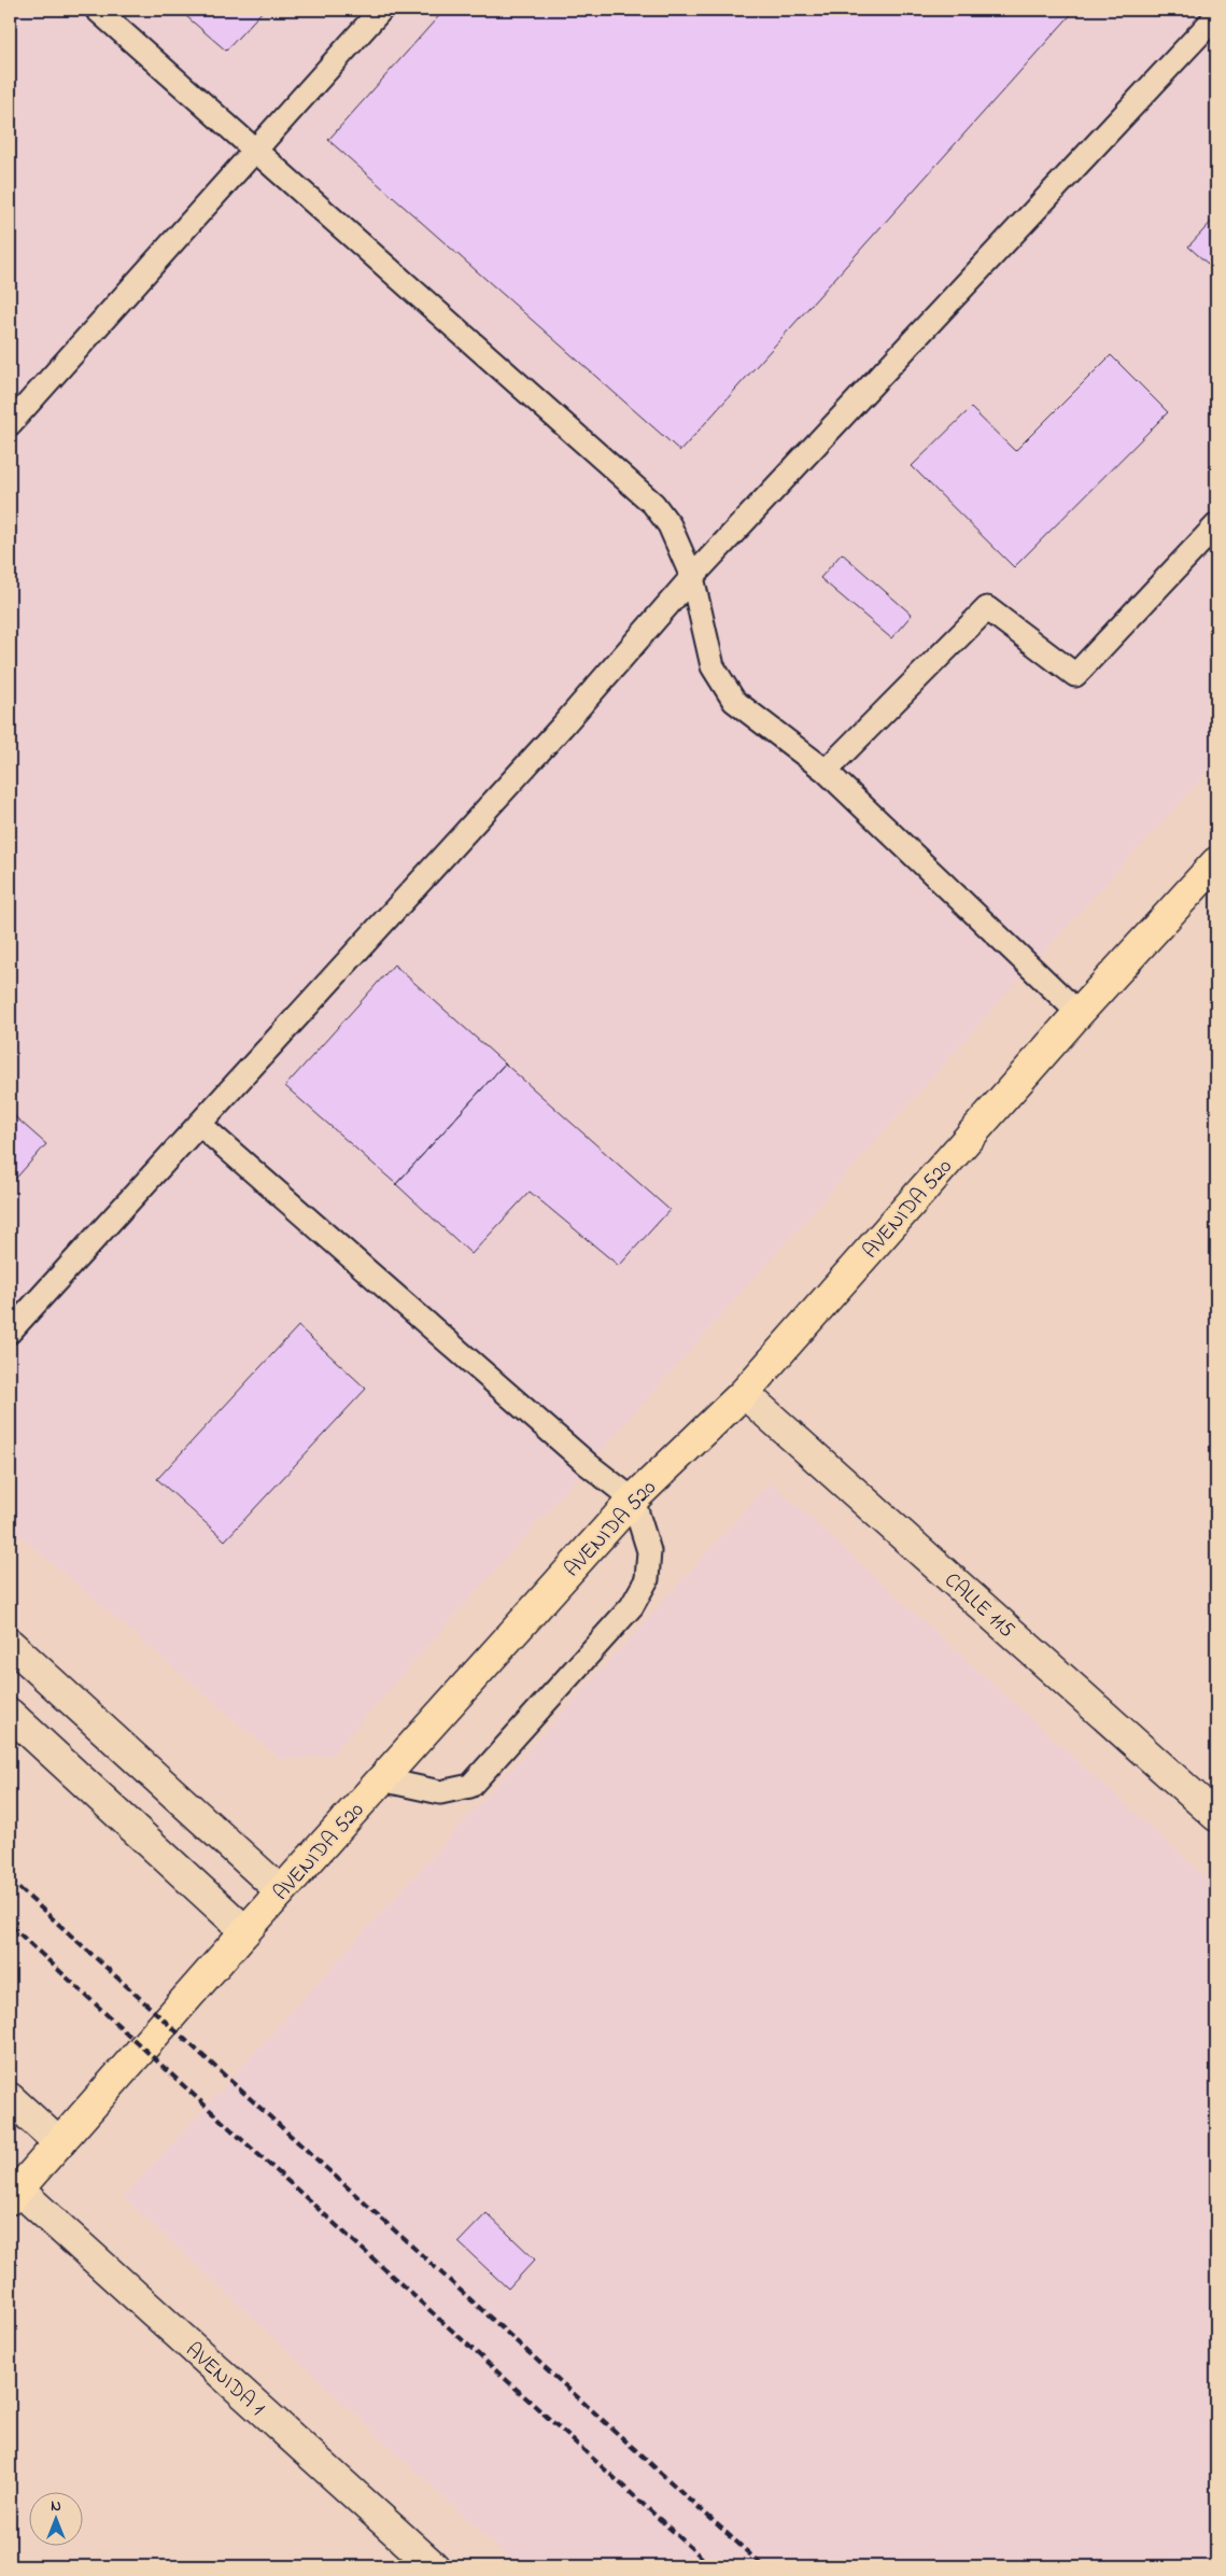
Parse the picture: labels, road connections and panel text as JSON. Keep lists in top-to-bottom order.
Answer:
{
  "streets": {
    "main road": ["AVENIDA 520"],
    "street": ["CALLE 115", "AVENIDA 1"]
  },
  "crossings": [
    ["AVENIDA 520", "CALLE 115"],
    ["AVENIDA 520", "AVENIDA 1"]
  ],
  "north": "top"
}
